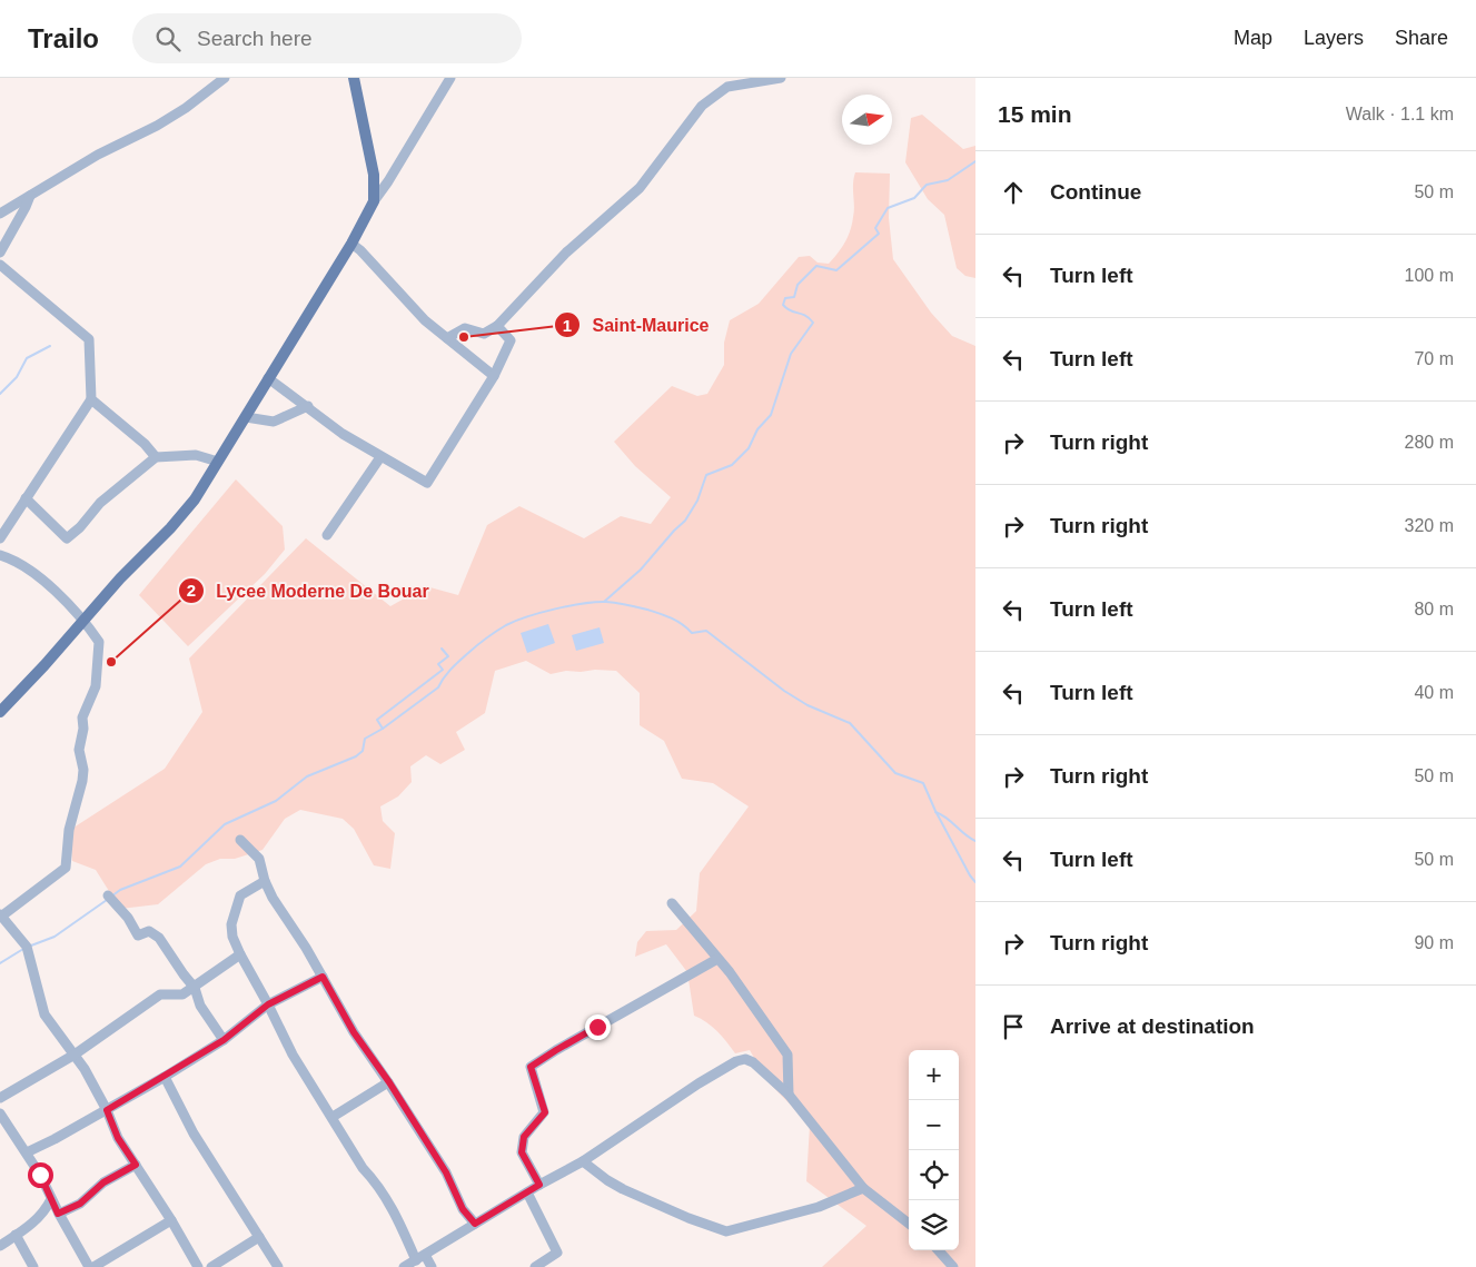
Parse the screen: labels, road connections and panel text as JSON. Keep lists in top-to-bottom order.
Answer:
{
  "places": ["Saint-Maurice", "Lycee Moderne De Bouar"],
  "north": "right",
  "page": {
    "header": "Trailo",
    "search": "Search here",
    "nav": ["Map", "Layers", "Share"],
    "heading": ["15 min", "Walk · 1.1 km"],
    "list": [
      ["Continue", "50 m"],
      ["Turn left", "100 m"],
      ["Turn left", "70 m"],
      ["Turn right", "280 m"],
      ["Turn right", "320 m"],
      ["Turn left", "80 m"],
      ["Turn left", "40 m"],
      ["Turn right", "50 m"],
      ["Turn left", "50 m"],
      ["Turn right", "90 m"],
      "Arrive at destination"
    ],
    "map_buttons": ["+", "−"]
  }
}
